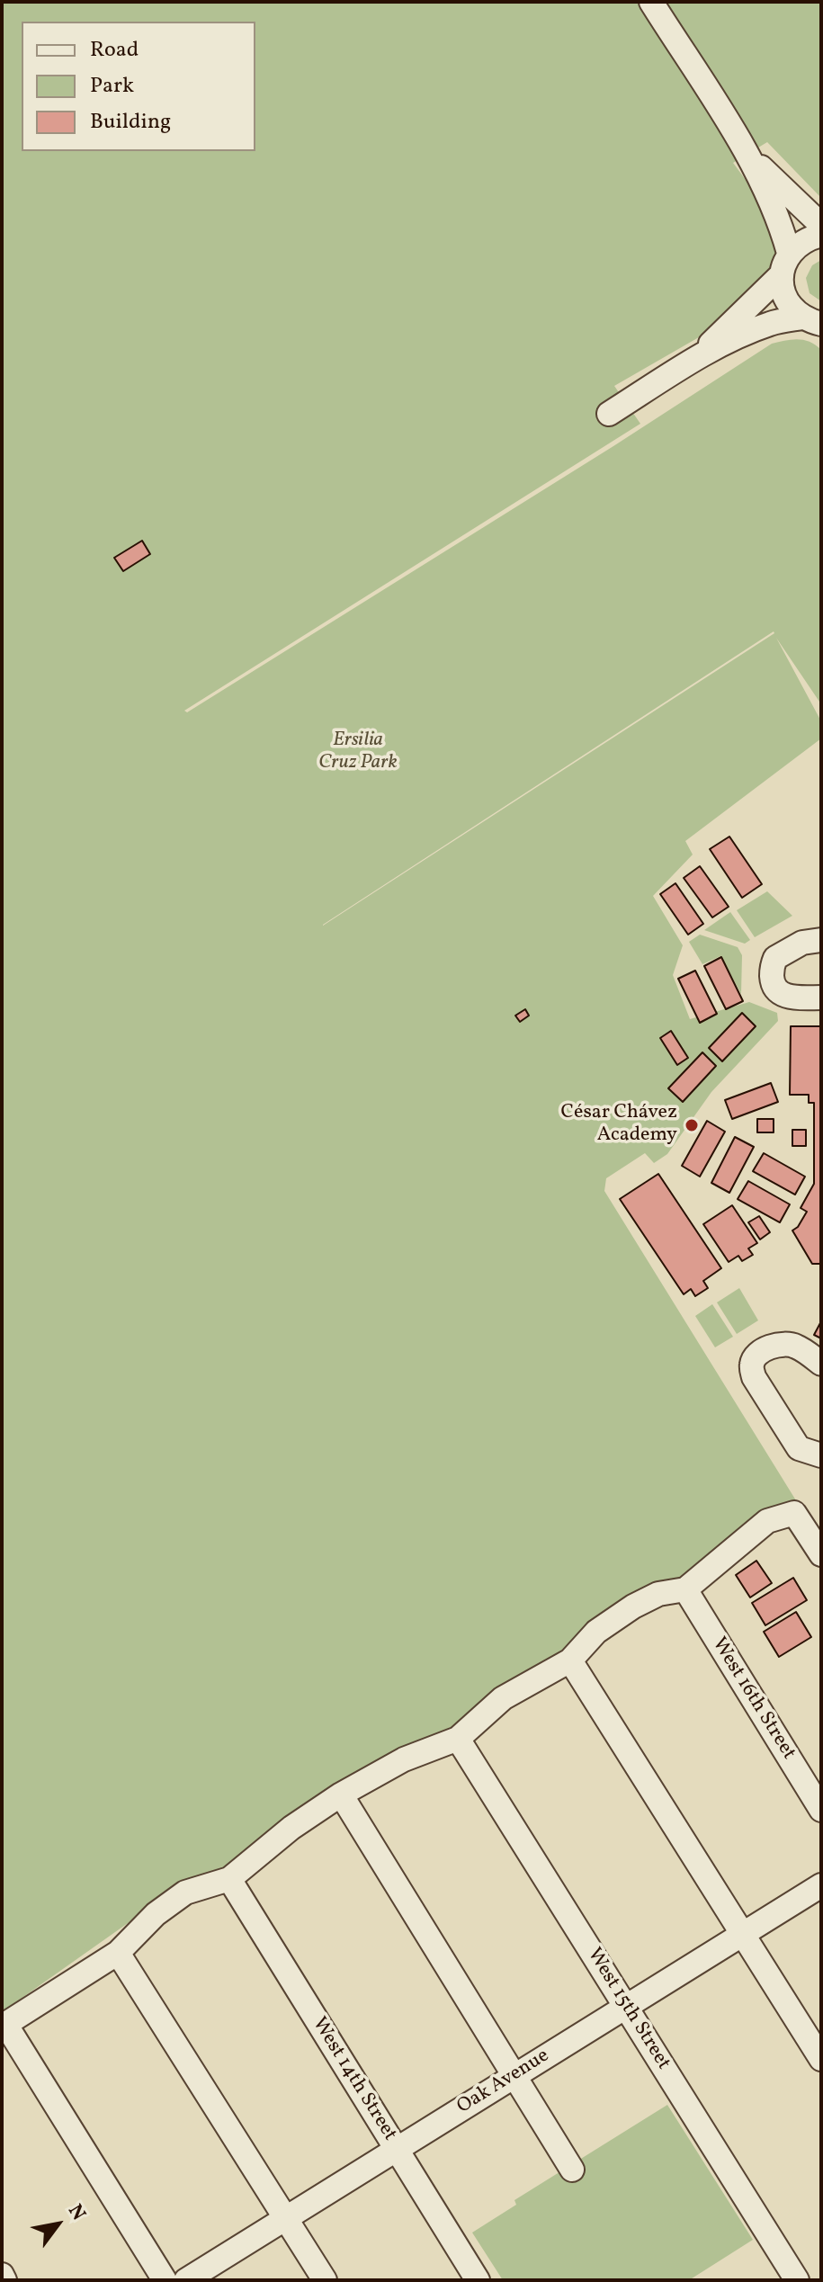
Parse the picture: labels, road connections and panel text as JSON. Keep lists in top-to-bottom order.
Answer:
{
  "streets": {
    "street": [
      "West 16th Street",
      "West 15th Street",
      "West 14th Street",
      "Oak Avenue"
    ]
  },
  "crossings": [
    ["West 15th Street", "Oak Avenue"],
    ["West 14th Street", "Oak Avenue"]
  ],
  "parks": ["Ersilia Cruz Park"],
  "places": ["César Chávez Academy"],
  "legend": ["Road", "Park", "Building"],
  "north": "top right"
}
